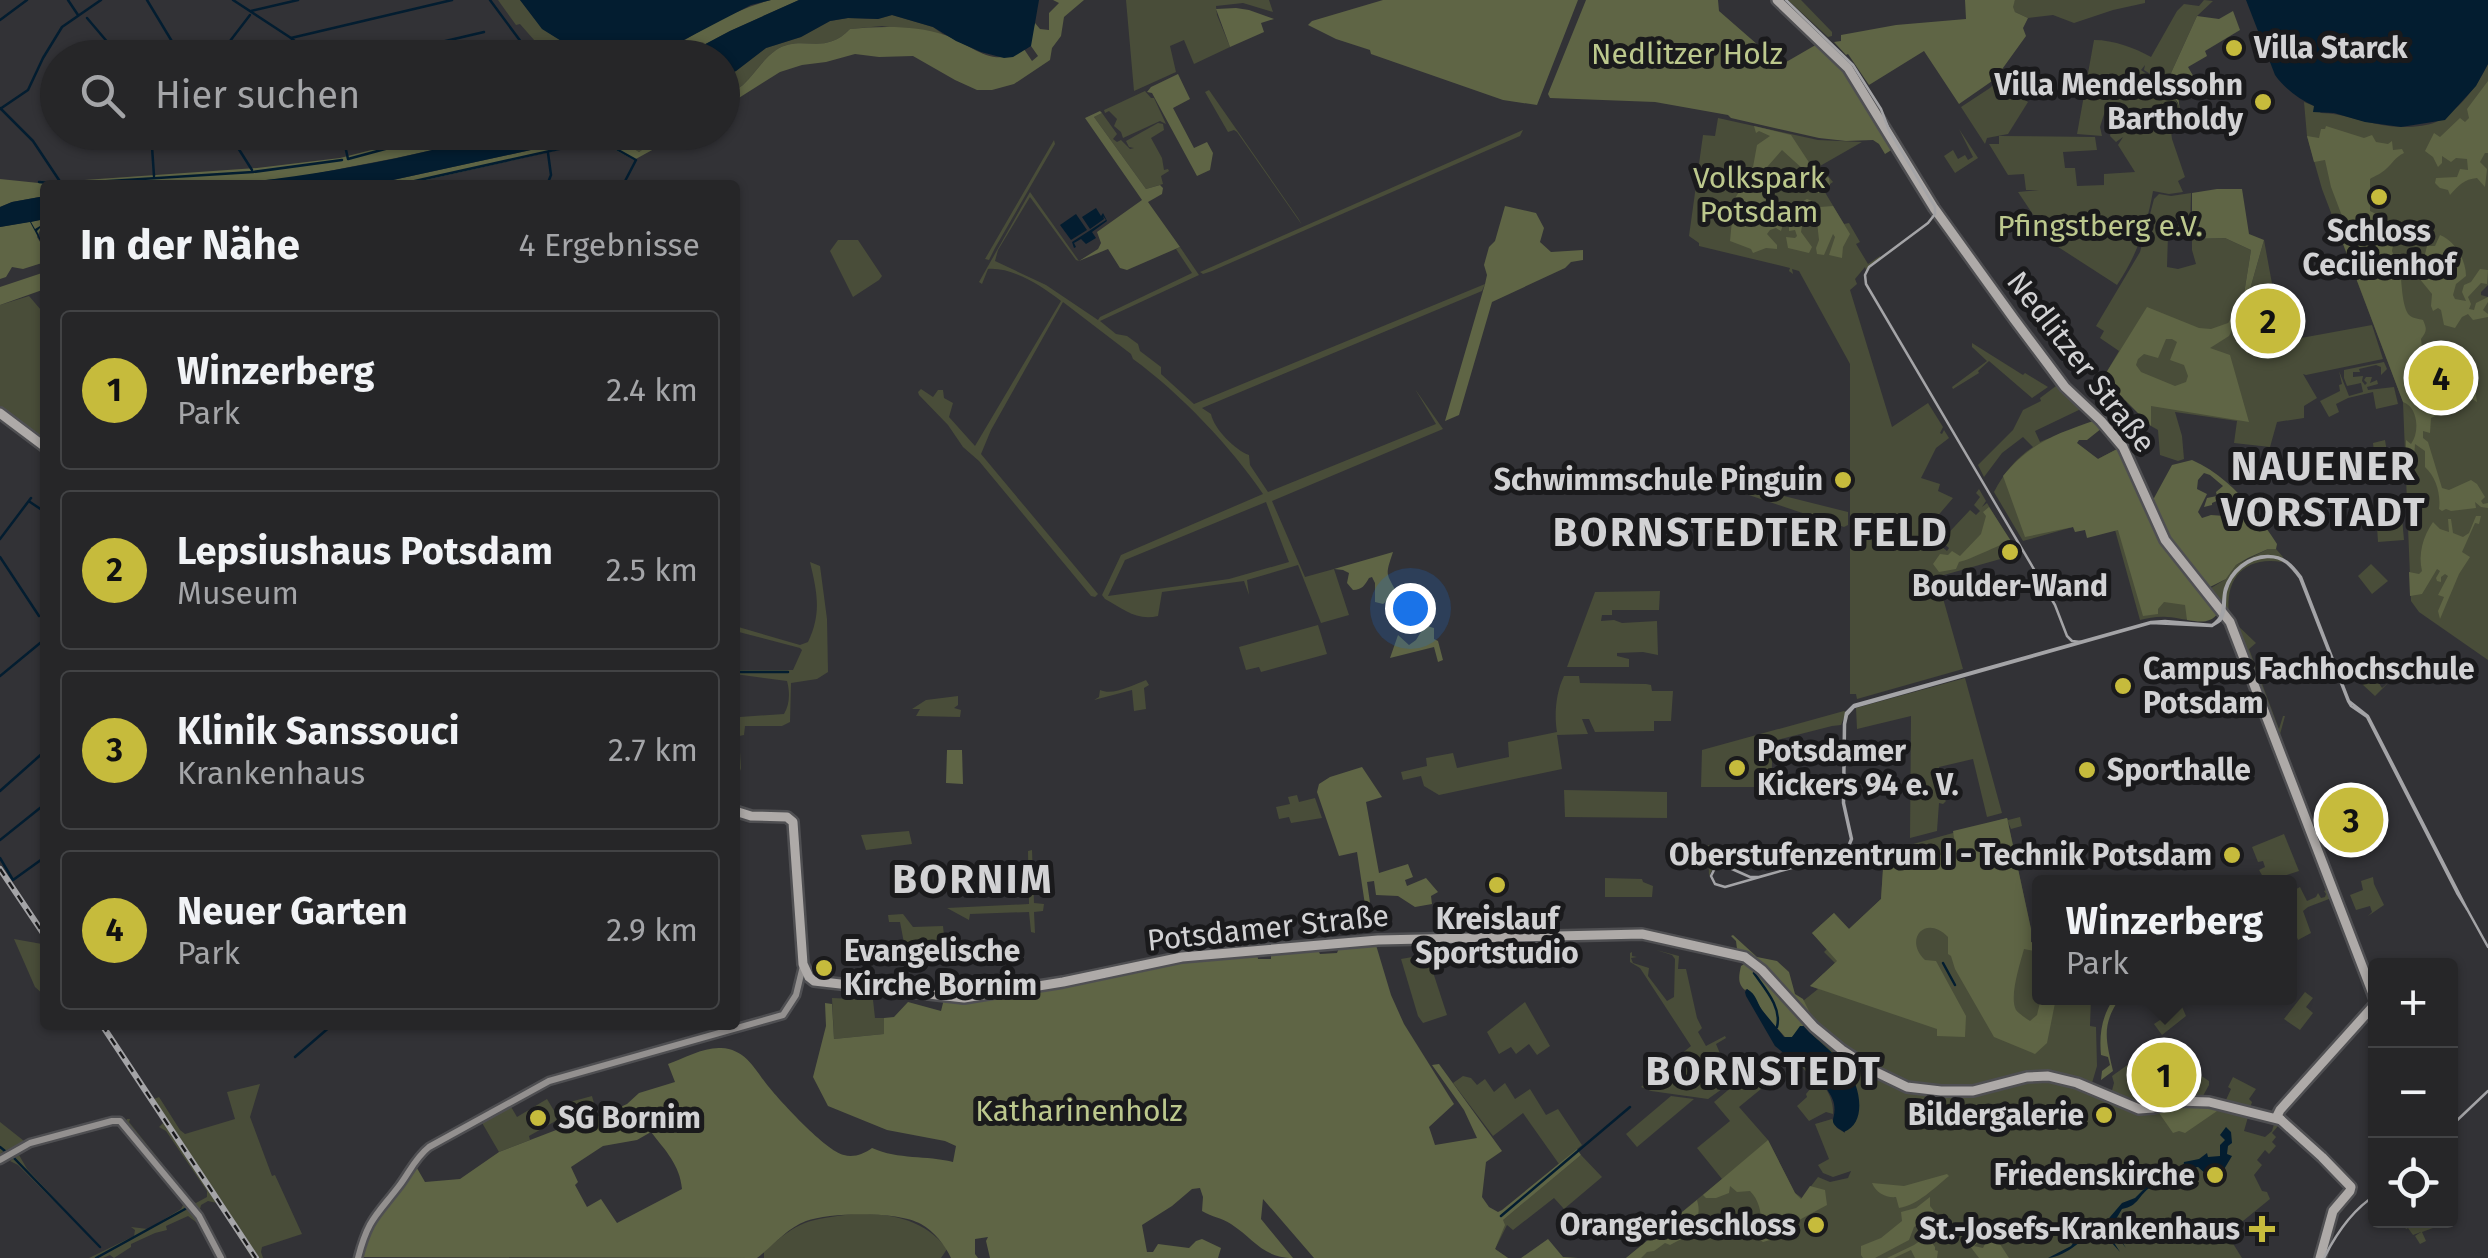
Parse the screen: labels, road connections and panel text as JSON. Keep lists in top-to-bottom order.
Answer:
{
  "streets": {
    "main road": ["Nedlitzer Straße", "Potsdamer Straße"]
  },
  "districts": [
    "NAUENER VORSTADT",
    "BORNSTEDTER FELD",
    "BORNIM",
    "BORNSTEDT"
  ],
  "parks": [
    "Nedlitzer Holz",
    "Volkspark Potsdam",
    "Pfingstberg e.V.",
    "Katharinenholz"
  ],
  "places": {
    "other": [
      "Villa Starck",
      "Villa Mendelssohn Bartholdy",
      "Schloss Cecilienhof",
      "Schwimmschule Pinguin",
      "Boulder-Wand",
      "Campus Fachhochschule Potsdam",
      "Potsdamer Kickers 94 e. V.",
      "Sporthalle",
      "Oberstufenzentrum I - Technik Potsdam",
      "Kreislauf Sportstudio",
      "Evangelische Kirche Bornim",
      "Bildergalerie",
      "SG Bornim",
      "Friedenskirche",
      "Orangerieschloss"
    ],
    "health": ["St.-Josefs-Krankenhaus"]
  },
  "page": {
    "search": "Hier suchen",
    "heading": ["In der Nähe", "4 Ergebnisse"],
    "pins": [
      "2",
      "4",
      "3",
      "1"
    ],
    "list": [
      {
        "mark": "1",
        "name": "Winzerberg",
        "note": "Park",
        "value": "2.4 km"
      },
      {
        "mark": "2",
        "name": "Lepsiushaus Potsdam",
        "note": "Museum",
        "value": "2.5 km"
      },
      {
        "mark": "3",
        "name": "Klinik Sanssouci",
        "note": "Krankenhaus",
        "value": "2.7 km"
      },
      {
        "mark": "4",
        "name": "Neuer Garten",
        "note": "Park",
        "value": "2.9 km"
      }
    ],
    "popup": ["Winzerberg", "Park"],
    "map_buttons": ["+", "−"]
  }
}
